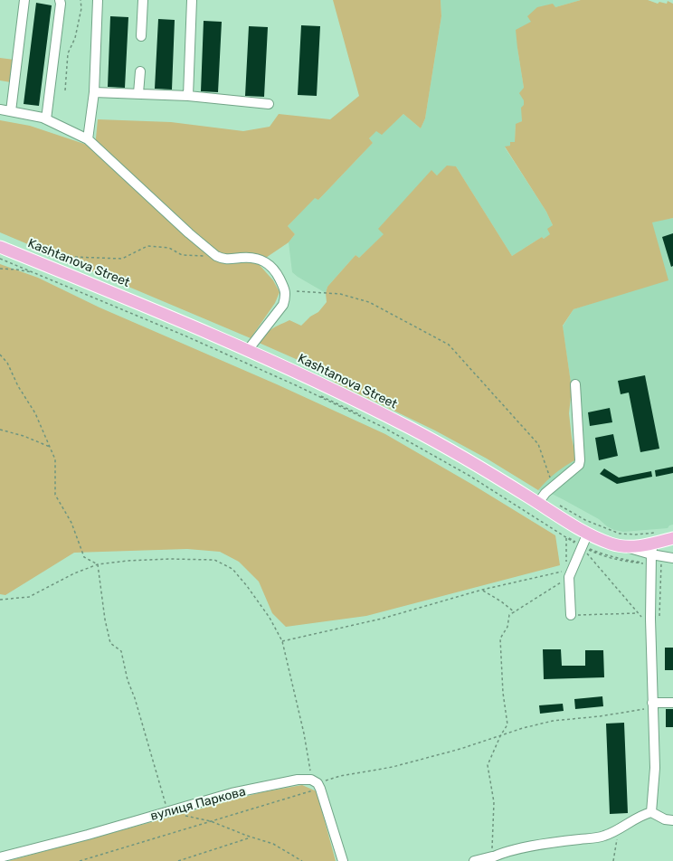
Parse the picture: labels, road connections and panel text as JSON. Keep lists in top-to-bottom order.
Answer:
{
  "streets": {
    "main road": ["Kashtanova Street"],
    "street": ["вулиця Паркова"]
  }
}
